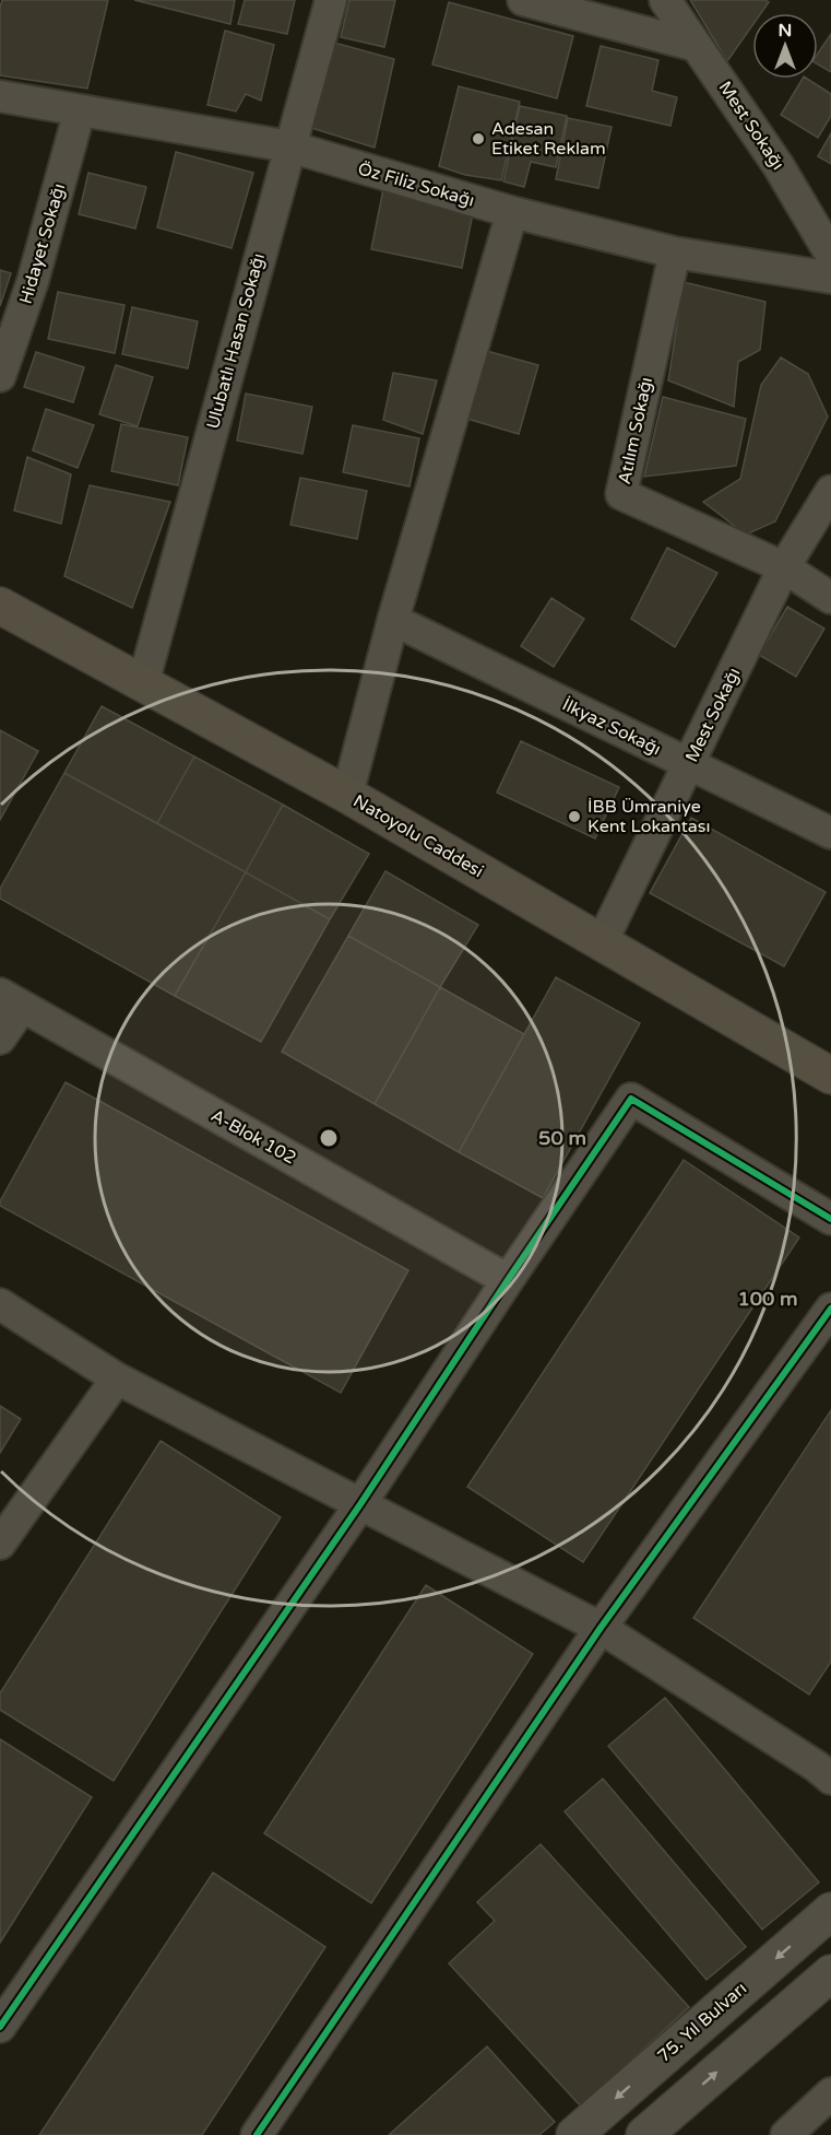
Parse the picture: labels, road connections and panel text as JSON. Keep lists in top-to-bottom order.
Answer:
{
  "streets": {
    "main road": ["Natoyolu Caddesi"],
    "street": [
      "Mest Sokağı",
      "Öz Filiz Sokağı",
      "Hidayet Sokağı",
      "Ulubatlı Hasan Sokağı",
      "Atılım Sokağı",
      "İlkyaz Sokağı",
      "A-Blok 102",
      "75. Yıl Bulvarı"
    ]
  },
  "crossings": [
    ["Mest Sokağı", "Atılım Sokağı"],
    ["Mest Sokağı", "İlkyaz Sokağı"],
    ["Mest Sokağı", "Natoyolu Caddesi"],
    ["Öz Filiz Sokağı", "Hidayet Sokağı"],
    ["Öz Filiz Sokağı", "Ulubatlı Hasan Sokağı"],
    ["Öz Filiz Sokağı", "Atılım Sokağı"],
    ["Ulubatlı Hasan Sokağı", "Natoyolu Caddesi"]
  ],
  "places": ["Adesan Etiket Reklam", "İBB Ümraniye Kent Lokantası"],
  "north": "top",
  "rings": ["50 m", "100 m"]
}
